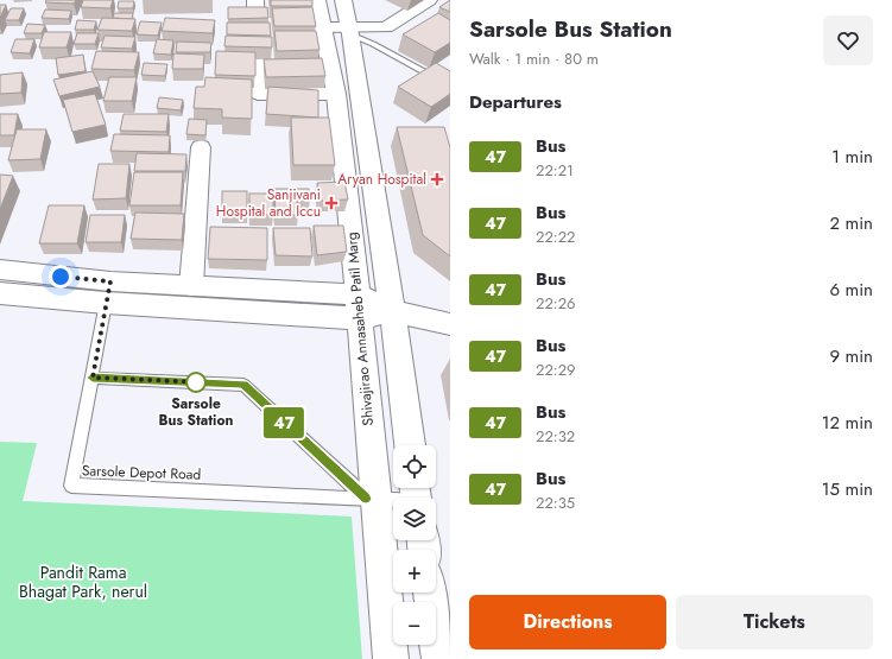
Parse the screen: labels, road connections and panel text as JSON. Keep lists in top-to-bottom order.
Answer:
{
  "streets": {
    "main road": ["Shivajirao Annasaheb Patil Marg"],
    "lane": ["Sarsole Depot Road"]
  },
  "crossings": [
    ["Shivajirao Annasaheb Patil Marg", "Sarsole Depot Road"]
  ],
  "parks": ["Pandit Rama Bhagat Park, nerul"],
  "places": {
    "health": ["Aryan Hospital", "Sanjivani Hospital and Iccu"],
    "other": ["Sarsole Bus Station"]
  },
  "lines": ["bus line 47"],
  "page": {
    "on_map": "47",
    "heading": [
      ["Sarsole Bus Station", "Walk · 1 min · 80 m"],
      "Departures"
    ],
    "list": [
      {
        "mark": "47",
        "name": "Bus",
        "note": "22:21",
        "value": "1 min"
      },
      {
        "mark": "47",
        "name": "Bus",
        "note": "22:22",
        "value": "2 min"
      },
      {
        "mark": "47",
        "name": "Bus",
        "note": "22:26",
        "value": "6 min"
      },
      {
        "mark": "47",
        "name": "Bus",
        "note": "22:29",
        "value": "9 min"
      },
      {
        "mark": "47",
        "name": "Bus",
        "note": "22:32",
        "value": "12 min"
      },
      {
        "mark": "47",
        "name": "Bus",
        "note": "22:35",
        "value": "15 min"
      }
    ],
    "map_buttons": ["+", "−"],
    "buttons": ["Directions", "Tickets"]
  }
}
